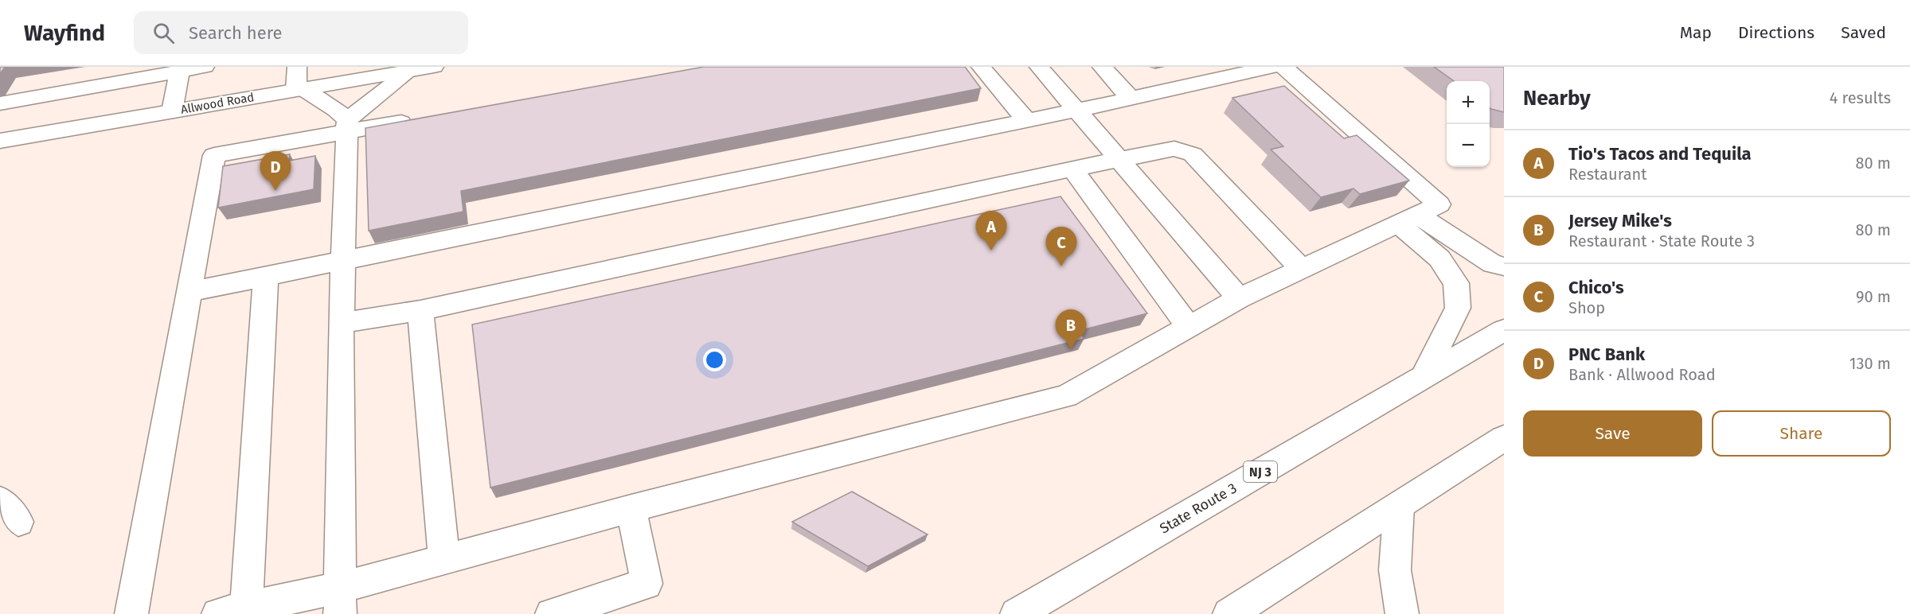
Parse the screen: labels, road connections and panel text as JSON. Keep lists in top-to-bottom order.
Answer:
{
  "streets": {
    "main road": ["Allwood Road", "NJ 3", "State Route 3"]
  },
  "page": {
    "header": "Wayfind",
    "search": "Search here",
    "nav": ["Map", "Directions", "Saved"],
    "heading": ["Nearby", "4 results"],
    "map_buttons": ["+", "−"],
    "list": [
      {
        "mark": "A",
        "name": "Tio's Tacos and Tequila",
        "note": "Restaurant",
        "value": "80 m"
      },
      {
        "mark": "B",
        "name": "Jersey Mike's",
        "note": "Restaurant · State Route 3",
        "value": "80 m"
      },
      {
        "mark": "C",
        "name": "Chico's",
        "note": "Shop",
        "value": "90 m"
      },
      {
        "mark": "D",
        "name": "PNC Bank",
        "note": "Bank · Allwood Road",
        "value": "130 m"
      }
    ],
    "pins": [
      "D",
      "A",
      "C",
      "B"
    ],
    "buttons": ["Save", "Share"]
  }
}
